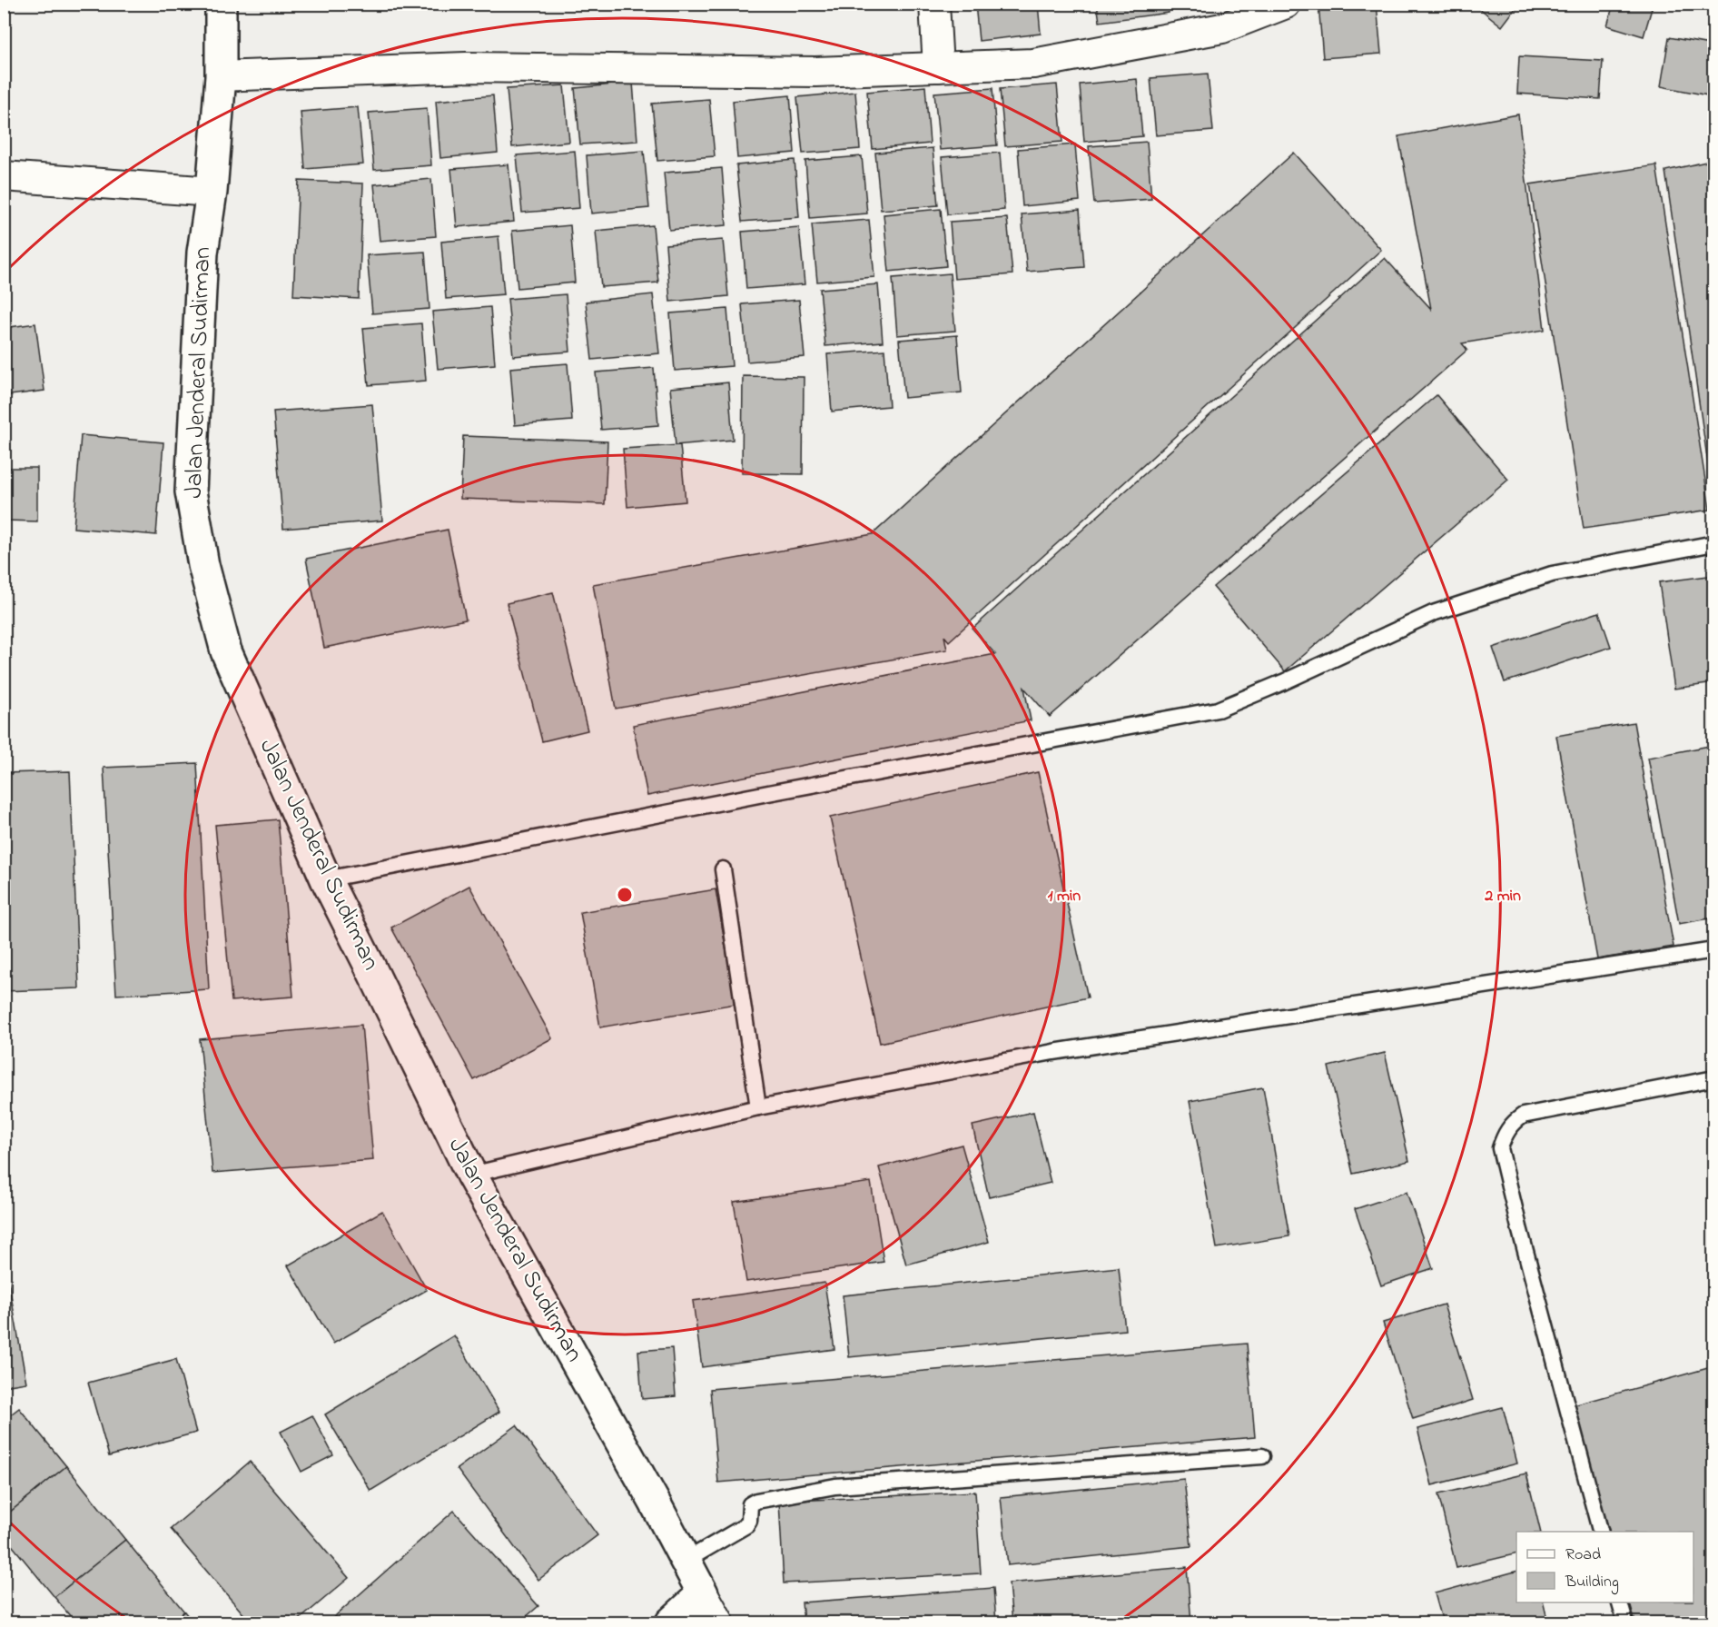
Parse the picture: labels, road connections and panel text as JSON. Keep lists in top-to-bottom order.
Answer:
{
  "streets": {
    "main road": ["Jalan Jenderal Sudirman"]
  },
  "legend": ["Road", "Building"],
  "rings": ["1 min", "2 min"]
}
